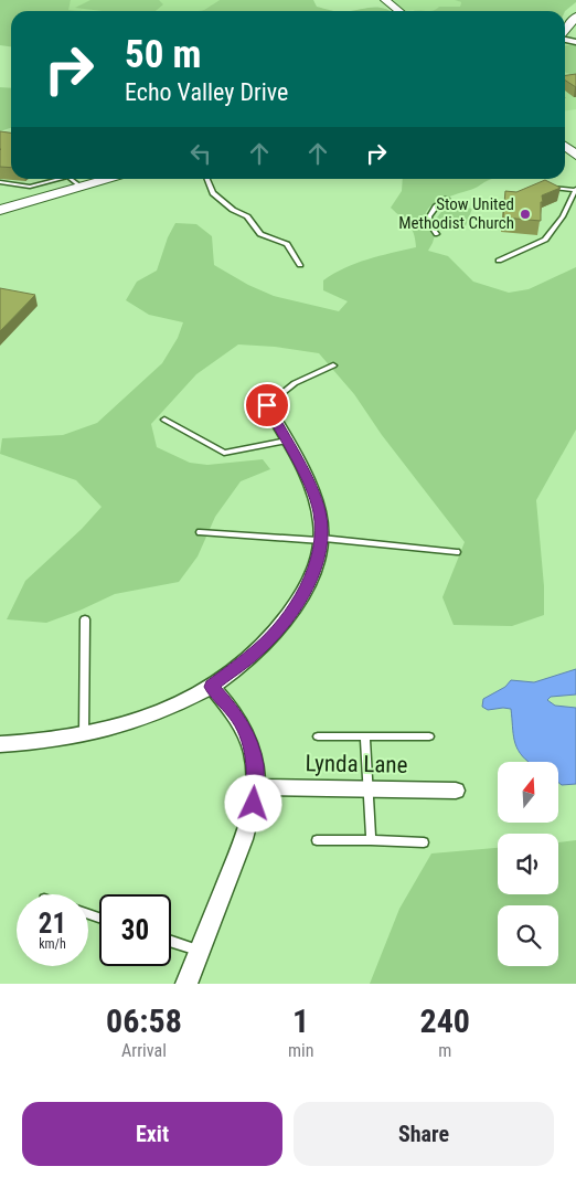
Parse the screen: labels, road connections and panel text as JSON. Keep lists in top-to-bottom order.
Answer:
{
  "streets": {
    "street": ["Lynda Lane"]
  },
  "places": ["Stow United Methodist Church"],
  "north": "top",
  "page": {
    "turn": ["50 m", "Echo Valley Drive"],
    "speed": "21 km/h",
    "limit": "30",
    "eta": [
      "06:58",
      "Arrival",
      "1",
      "min",
      "240",
      "m"
    ],
    "buttons": ["Exit", "Share"]
  }
}
